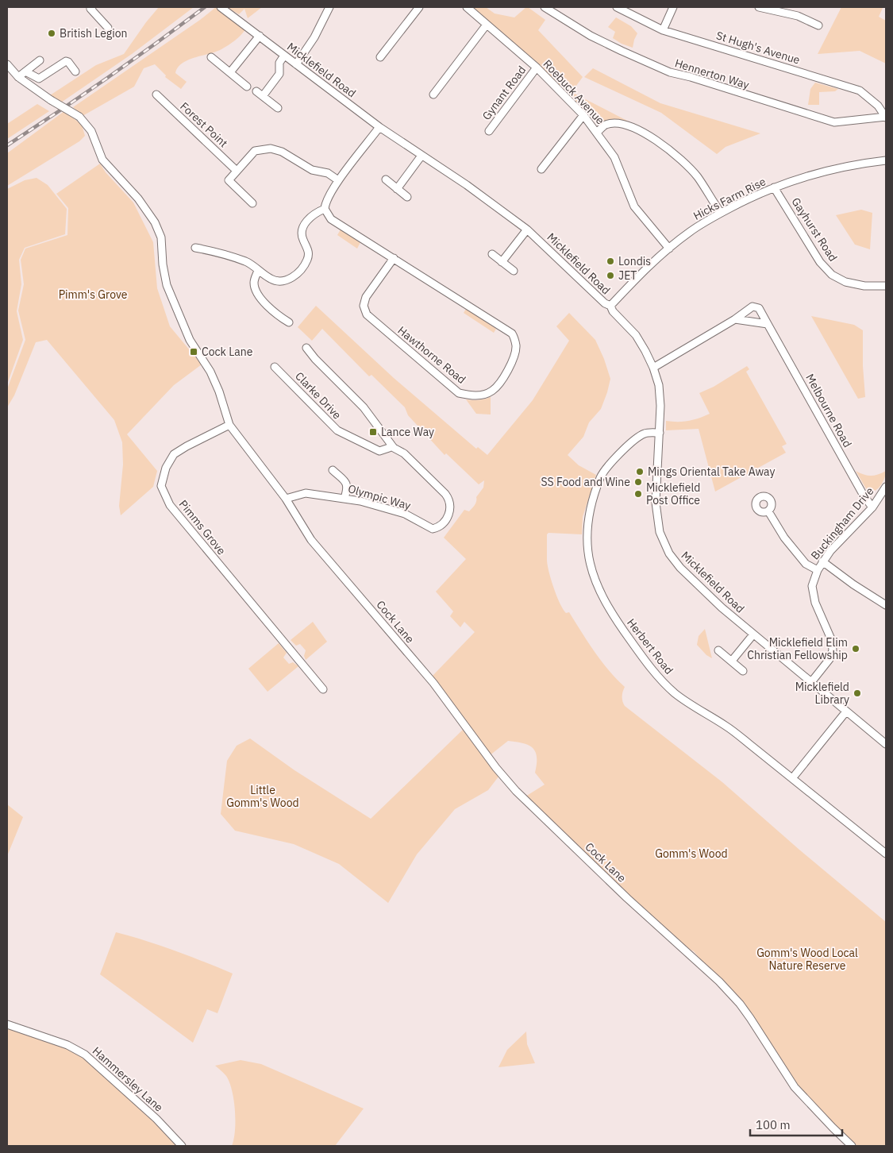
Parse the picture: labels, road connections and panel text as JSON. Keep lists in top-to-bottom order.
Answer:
{
  "streets": {
    "street": [
      "St Hugh's Avenue",
      "Micklefield Road",
      "Hennerton Way",
      "Roebuck Avenue",
      "Gynant Road",
      "Forest Point",
      "Hicks Farm Rise",
      "Gayhurst Road",
      "Hawthorne Road",
      "Clarke Drive",
      "Melbourne Road",
      "Olympic Way",
      "Buckingham Drive",
      "Pimms Grove",
      "Cock Lane",
      "Herbert Road",
      "Hammersley Lane"
    ]
  },
  "crossings": [
    ["St Hugh's Avenue", "Hennerton Way"],
    ["Micklefield Road", "Hicks Farm Rise"],
    ["Micklefield Road", "Melbourne Road"],
    ["Micklefield Road", "Buckingham Drive"],
    ["Micklefield Road", "Herbert Road"],
    ["Roebuck Avenue", "Gynant Road"],
    ["Roebuck Avenue", "Hicks Farm Rise"],
    ["Hicks Farm Rise", "Gayhurst Road"],
    ["Clarke Drive", "Olympic Way"],
    ["Melbourne Road", "Buckingham Drive"],
    ["Olympic Way", "Cock Lane"],
    ["Pimms Grove", "Cock Lane"]
  ],
  "parks": [
    "Pimm's Grove",
    "Little Gomm's Wood",
    "Gomm's Wood",
    "Gomm's Wood Local Nature Reserve"
  ],
  "places": {
    "other": [
      "British Legion",
      "Londis",
      "JET",
      "Mings Oriental Take Away",
      "SS Food and Wine",
      "Micklefield Post Office",
      "Micklefield Elim Christian Fellowship",
      "Micklefield Library"
    ],
    "transit": ["Cock Lane", "Lance Way"]
  },
  "scale_bar": "100 m"
}
